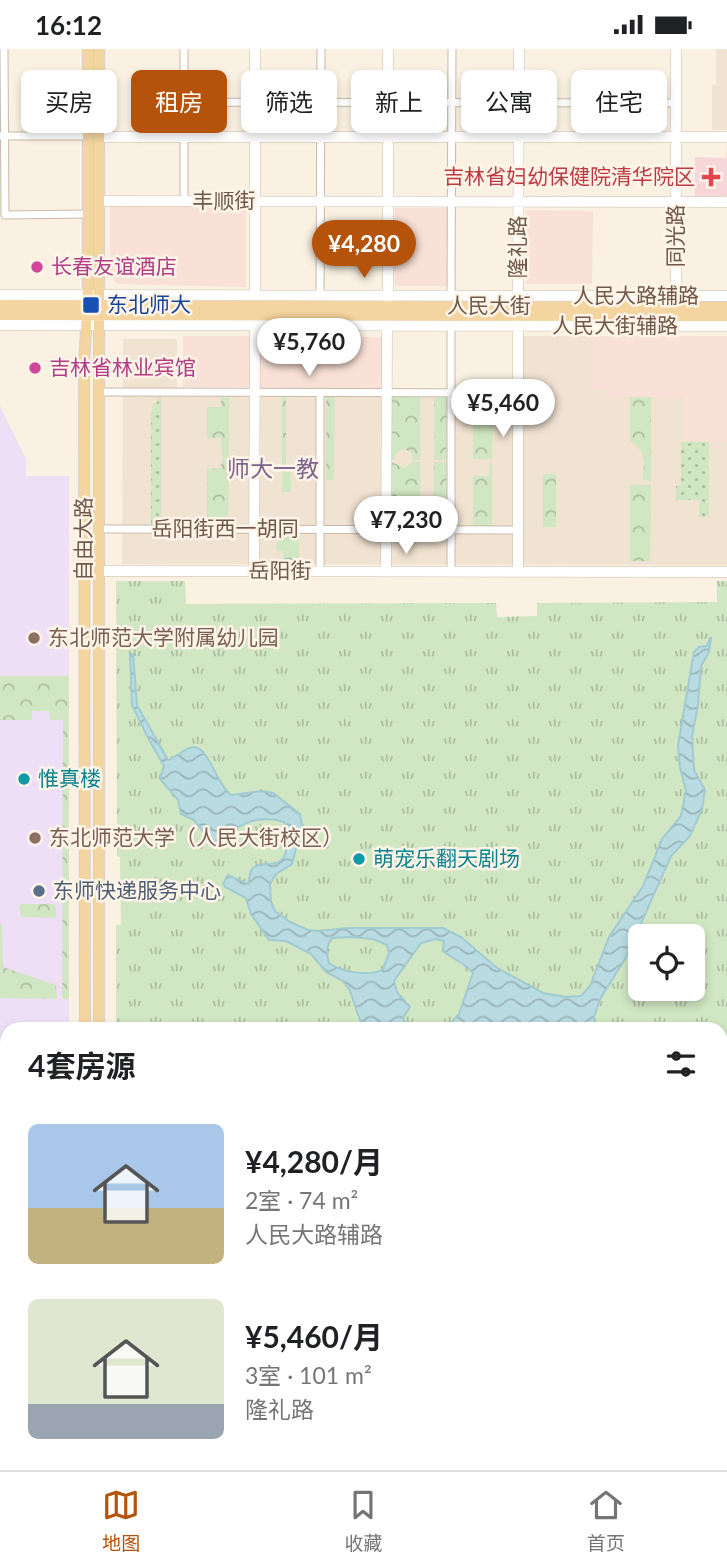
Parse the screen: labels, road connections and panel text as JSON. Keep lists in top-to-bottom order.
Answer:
{
  "streets": {
    "main road": ["人民大街", "自由大路"],
    "street": [
      "丰顺街",
      "同光路",
      "隆礼路",
      "人民大路辅路",
      "人民大街辅路",
      "岳阳街西一胡同",
      "岳阳街"
    ]
  },
  "crossings": [
    ["丰顺街", "同光路"],
    ["丰顺街", "隆礼路"],
    ["丰顺街", "自由大路"],
    ["同光路", "人民大路辅路"],
    ["隆礼路", "人民大路辅路"],
    ["隆礼路", "人民大街"],
    ["隆礼路", "人民大街辅路"],
    ["隆礼路", "岳阳街西一胡同"],
    ["隆礼路", "岳阳街"],
    ["人民大路辅路", "人民大街"],
    ["人民大路辅路", "人民大街辅路"],
    ["人民大路辅路", "自由大路"],
    ["人民大街", "人民大街辅路"],
    ["人民大街", "自由大路"],
    ["人民大街辅路", "自由大路"],
    ["岳阳街西一胡同", "自由大路"],
    ["自由大路", "岳阳街"]
  ],
  "districts": ["师大一教"],
  "places": {
    "health": ["吉林省妇幼保健院清华院区"],
    "other": [
      "长春友谊酒店",
      "吉林省林业宾馆",
      "东北师范大学附属幼儿园",
      "惟真楼",
      "东北师范大学（人民大街校区）",
      "萌宠乐翻天剧场",
      "东师快递服务中心"
    ],
    "transit": ["东北师大"]
  },
  "page": {
    "status": "16:12",
    "chip": [
      "买房",
      "租房",
      "筛选",
      "新上",
      "公寓",
      "住宅"
    ],
    "price": [
      "¥4,280",
      "¥5,760",
      "¥5,460",
      "¥7,230"
    ],
    "heading": "4套房源",
    "list": [
      {
        "name": "¥4,280/月",
        "note": "2室 · 74 m² · 人民大路辅路"
      },
      {
        "name": "¥5,460/月",
        "note": "3室 · 101 m² · 隆礼路"
      }
    ],
    "tabs": ["地图", "收藏", "首页"]
  }
}
